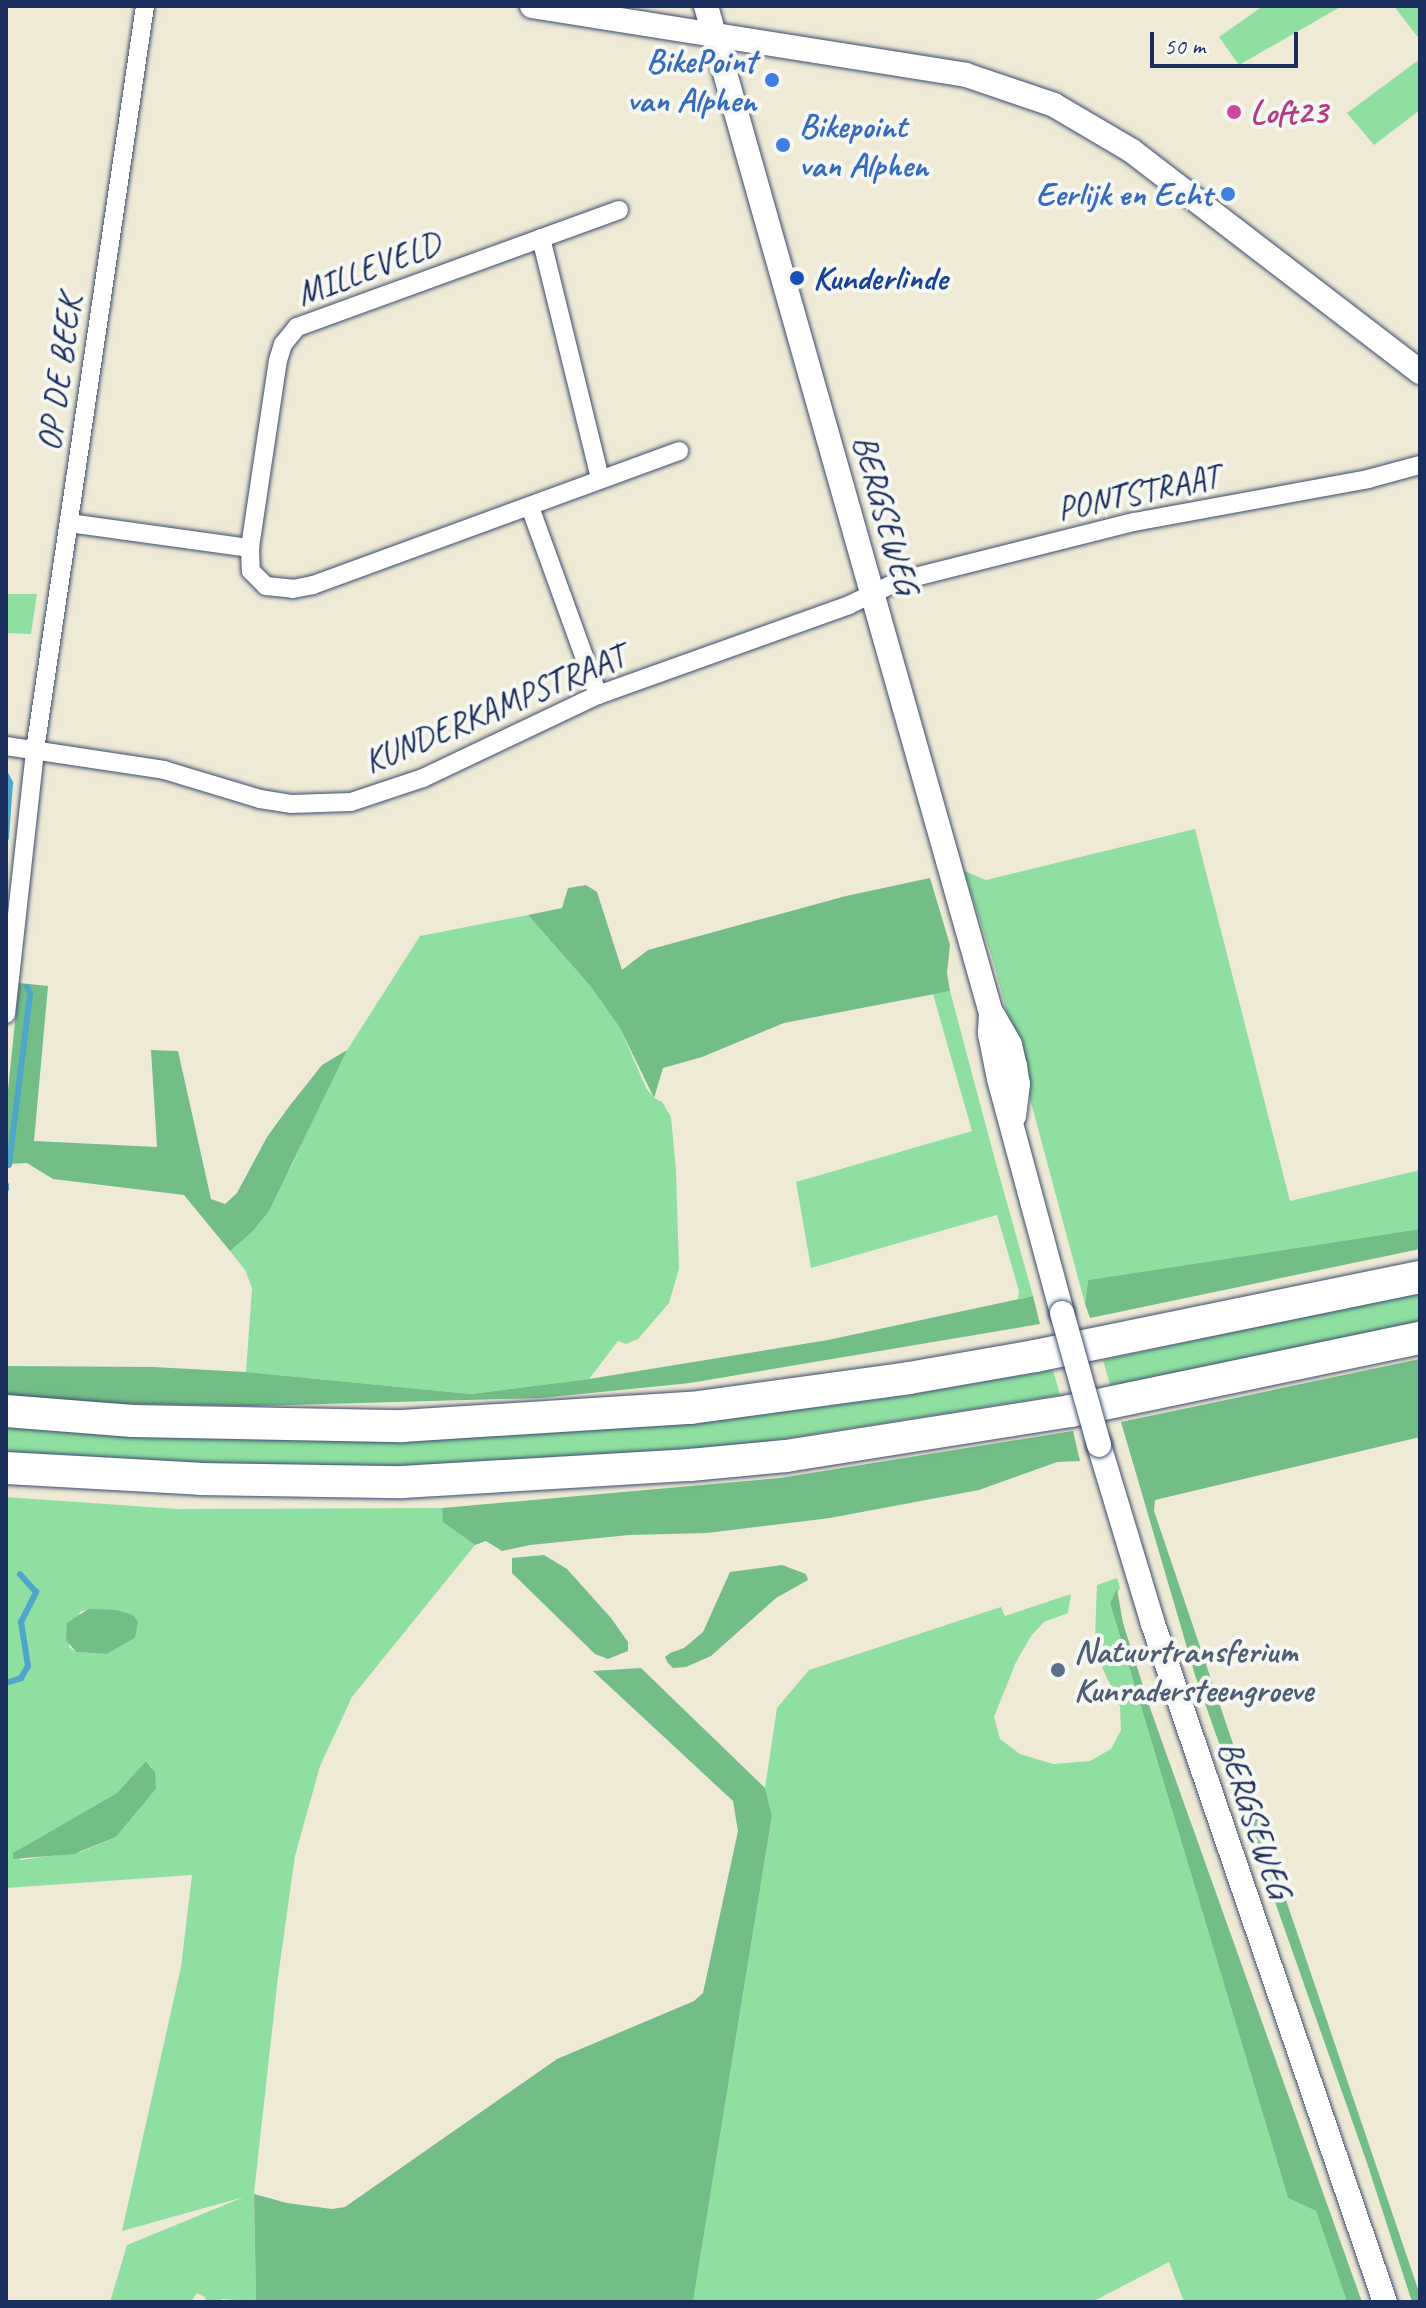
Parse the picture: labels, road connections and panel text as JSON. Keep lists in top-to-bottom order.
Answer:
{
  "streets": {
    "street": [
      "MILLEVELD",
      "OP DE BEEK",
      "PONTSTRAAT",
      "BERGSEWEG",
      "KUNDERKAMPSTRAAT"
    ]
  },
  "crossings": [
    ["OP DE BEEK", "KUNDERKAMPSTRAAT"],
    ["PONTSTRAAT", "BERGSEWEG"],
    ["PONTSTRAAT", "KUNDERKAMPSTRAAT"],
    ["BERGSEWEG", "KUNDERKAMPSTRAAT"]
  ],
  "places": [
    "BikePoint van Alphen",
    "Loft23",
    "Bikepoint van Alphen",
    "Eerlijk en Echt",
    "Kunderlinde",
    "Natuurtransferium Kunradersteengroeve"
  ],
  "scale_bar": "50 m"
}
